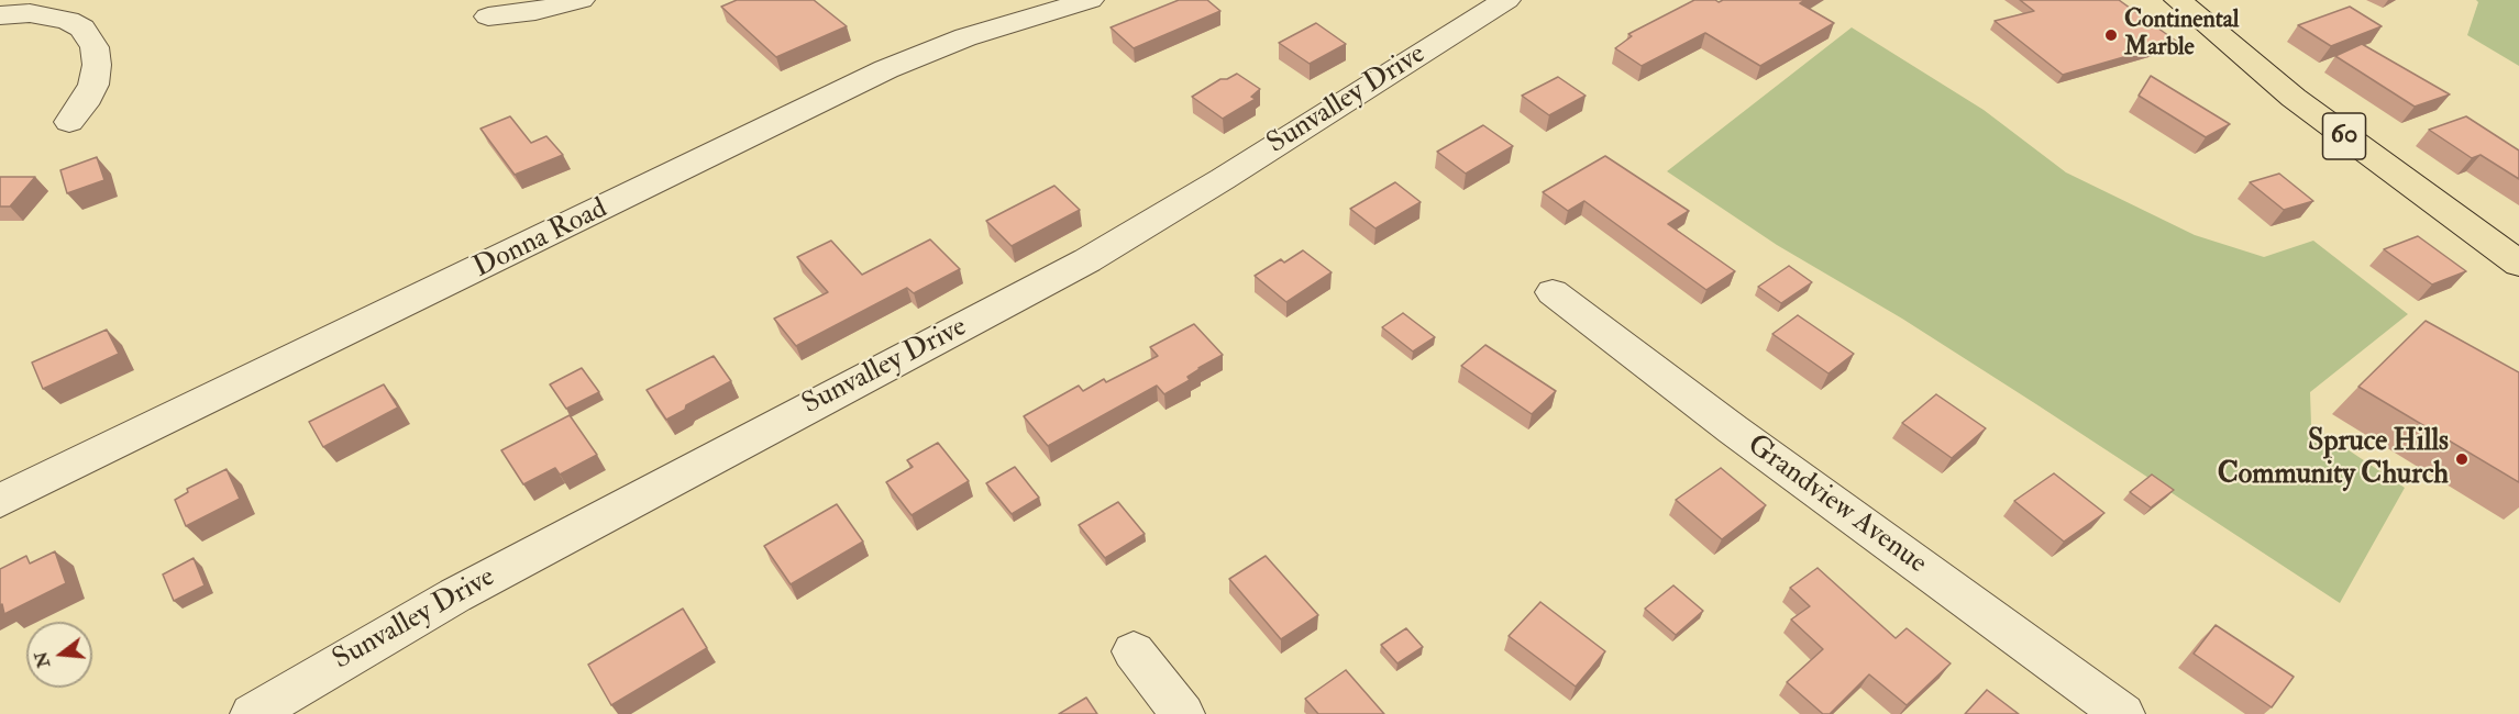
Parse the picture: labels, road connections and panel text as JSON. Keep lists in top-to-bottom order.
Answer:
{
  "streets": {
    "main road": ["60"],
    "street": ["Sunvalley Drive", "Donna Road", "Grandview Avenue"]
  },
  "places": ["Continental Marble", "Spruce Hills Community Church"],
  "north": "left"
}
